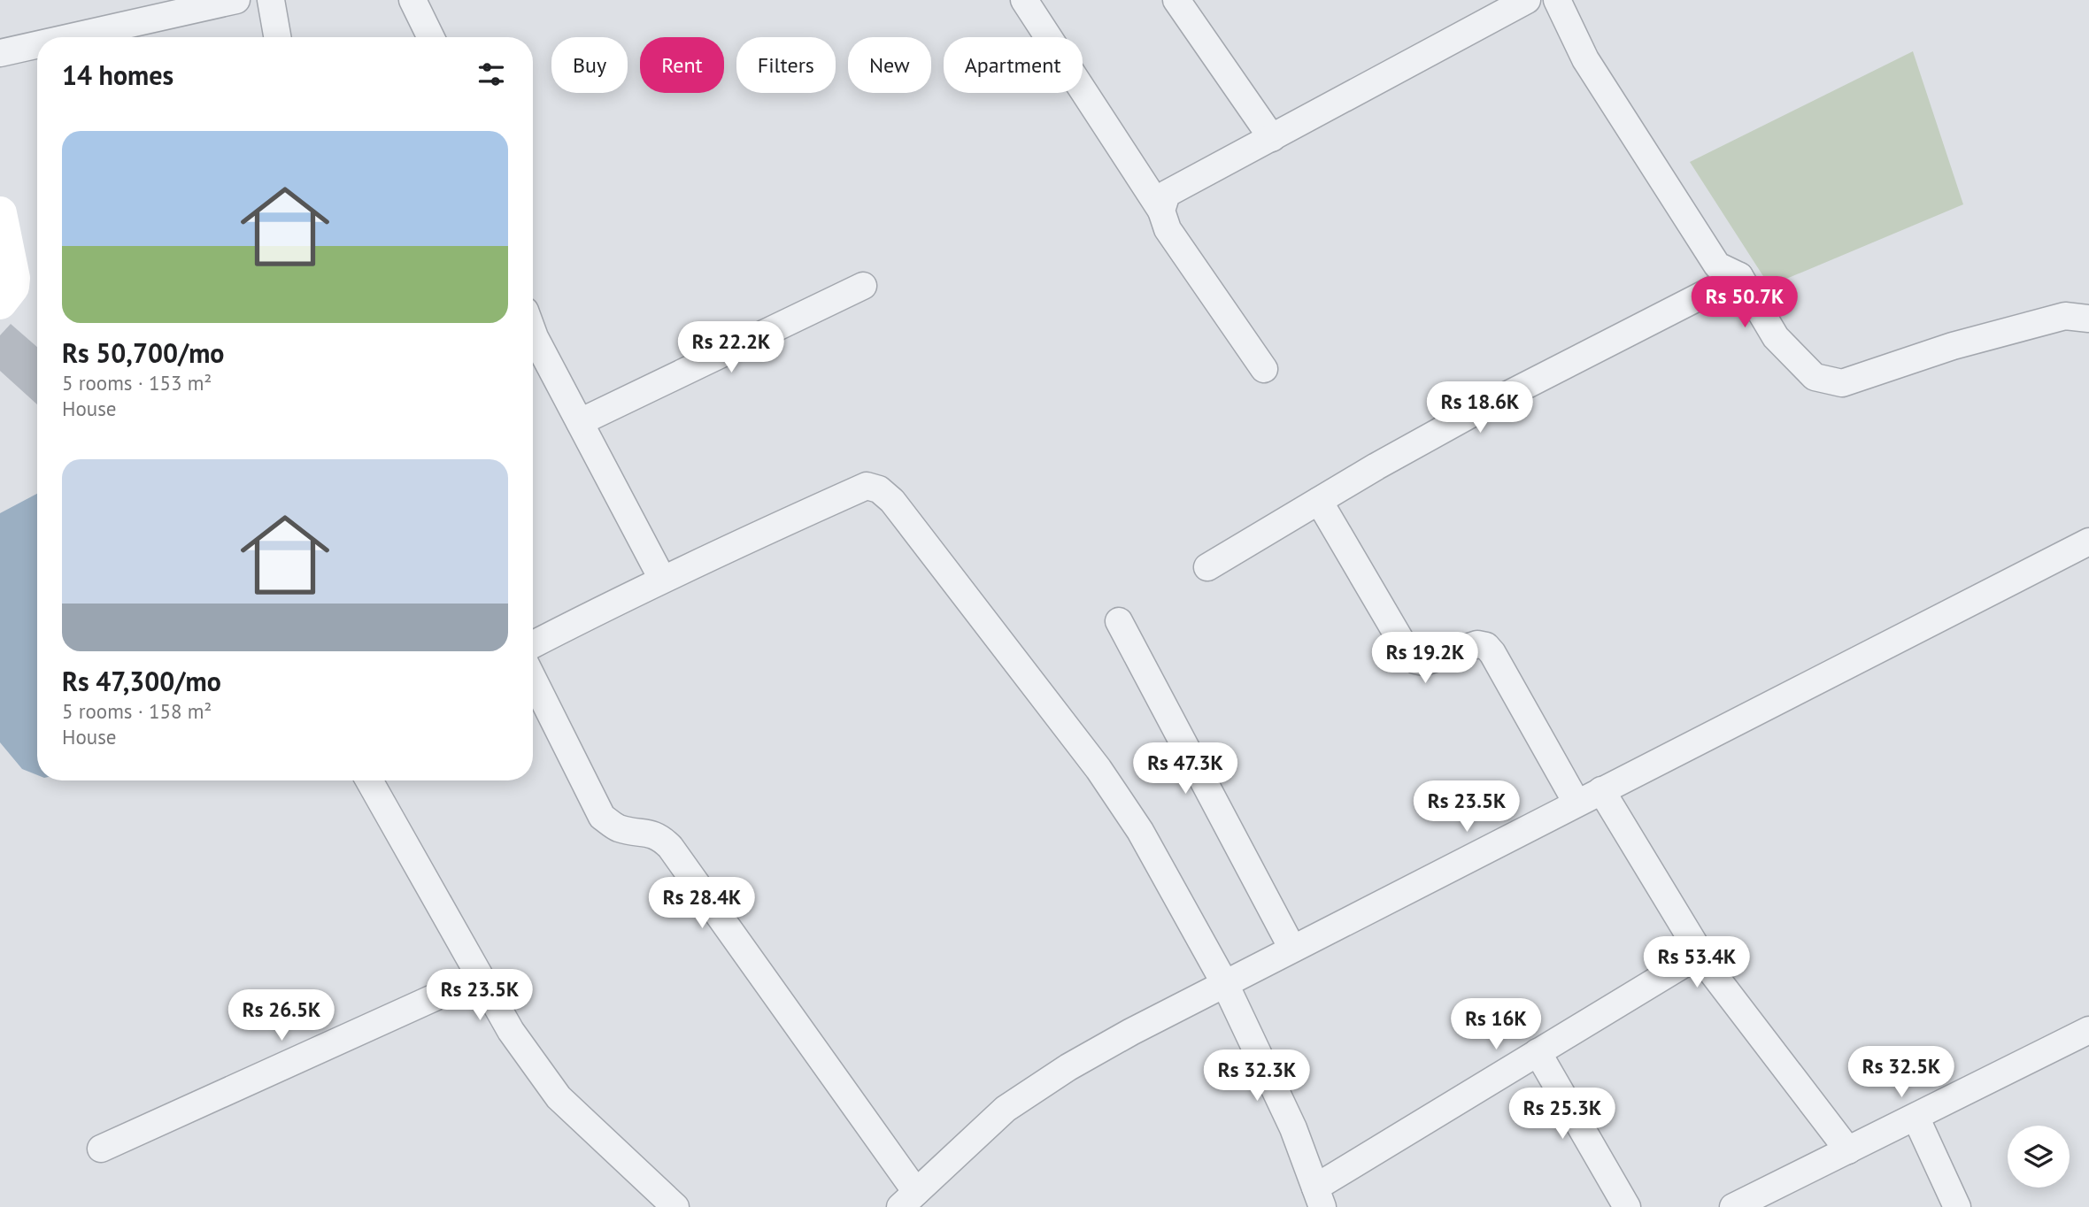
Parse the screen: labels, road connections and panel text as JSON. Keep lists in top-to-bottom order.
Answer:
{
  "page": {
    "chip": [
      "Buy",
      "Rent",
      "Filters",
      "New",
      "Apartment"
    ],
    "heading": "14 homes",
    "list": [
      {
        "name": "Rs 50,700/mo",
        "note": "5 rooms · 153 m² · House"
      },
      {
        "name": "Rs 47,300/mo",
        "note": "5 rooms · 158 m² · House"
      }
    ],
    "price": [
      "Rs 50.7K",
      "Rs 22.2K",
      "Rs 18.6K",
      "Rs 19.2K",
      "Rs 47.3K",
      "Rs 23.5K",
      "Rs 28.4K",
      "Rs 53.4K",
      "Rs 23.5K",
      "Rs 26.5K",
      "Rs 16K",
      "Rs 32.5K",
      "Rs 32.3K",
      "Rs 25.3K"
    ]
  }
}
